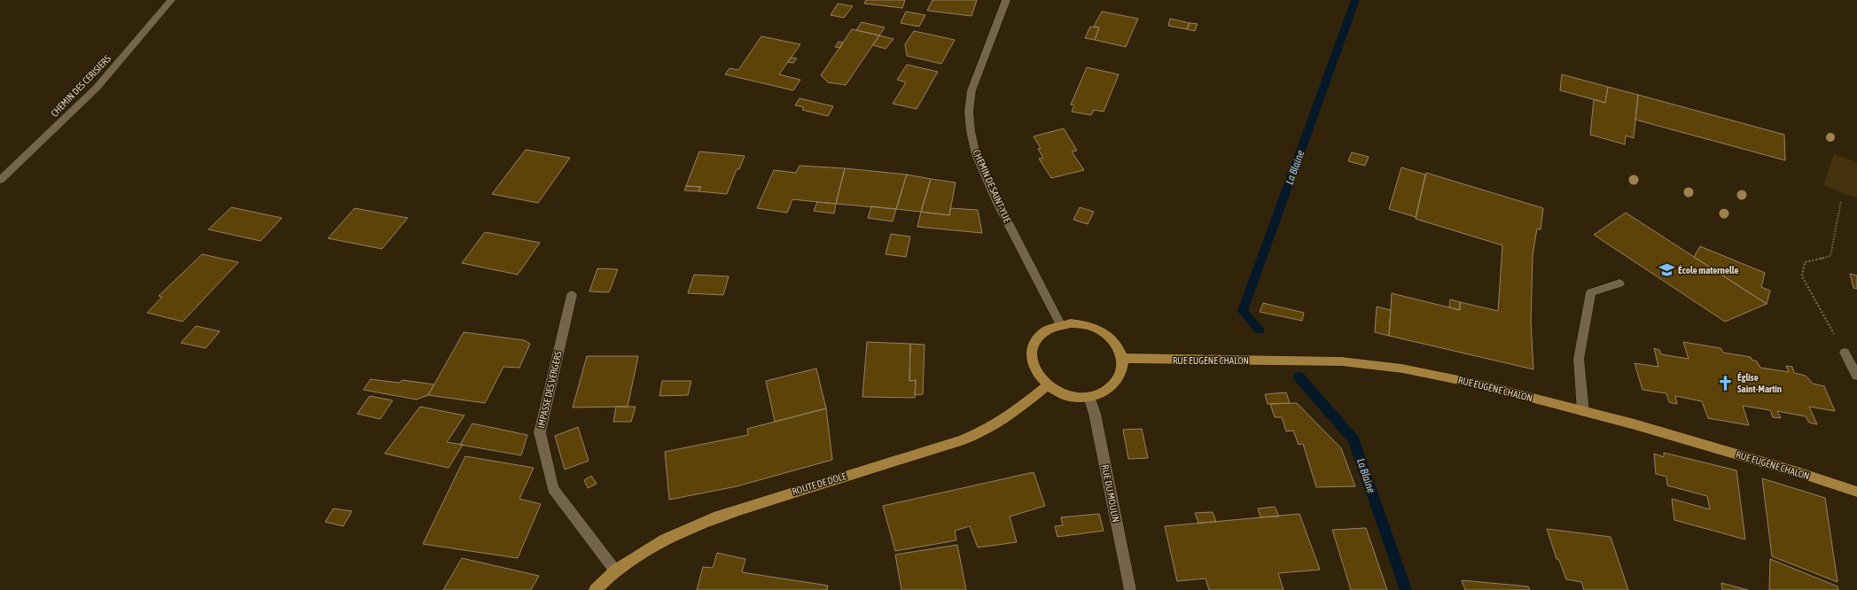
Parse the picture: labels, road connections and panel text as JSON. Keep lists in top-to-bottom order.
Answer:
{
  "streets": {
    "main road": ["RUE EUGÈNE CHALON", "ROUTE DE DOLE"],
    "street": [
      "CHEMIN DES CERISIERS",
      "CHEMIN DE SAINT-YLIE",
      "IMPASSE DES VERGERS",
      "RUE DU MOULIN"
    ]
  },
  "crossings": [
    ["CHEMIN DE SAINT-YLIE", "RUE EUGÈNE CHALON"],
    ["CHEMIN DE SAINT-YLIE", "ROUTE DE DOLE"],
    ["CHEMIN DE SAINT-YLIE", "RUE DU MOULIN"],
    ["RUE EUGÈNE CHALON", "ROUTE DE DOLE"],
    ["RUE EUGÈNE CHALON", "RUE DU MOULIN"],
    ["IMPASSE DES VERGERS", "ROUTE DE DOLE"],
    ["ROUTE DE DOLE", "RUE DU MOULIN"]
  ],
  "water": ["La Blaine"],
  "places": {
    "school or university": ["École maternelle"],
    "church": ["Église Saint-Martin"]
  }
}
